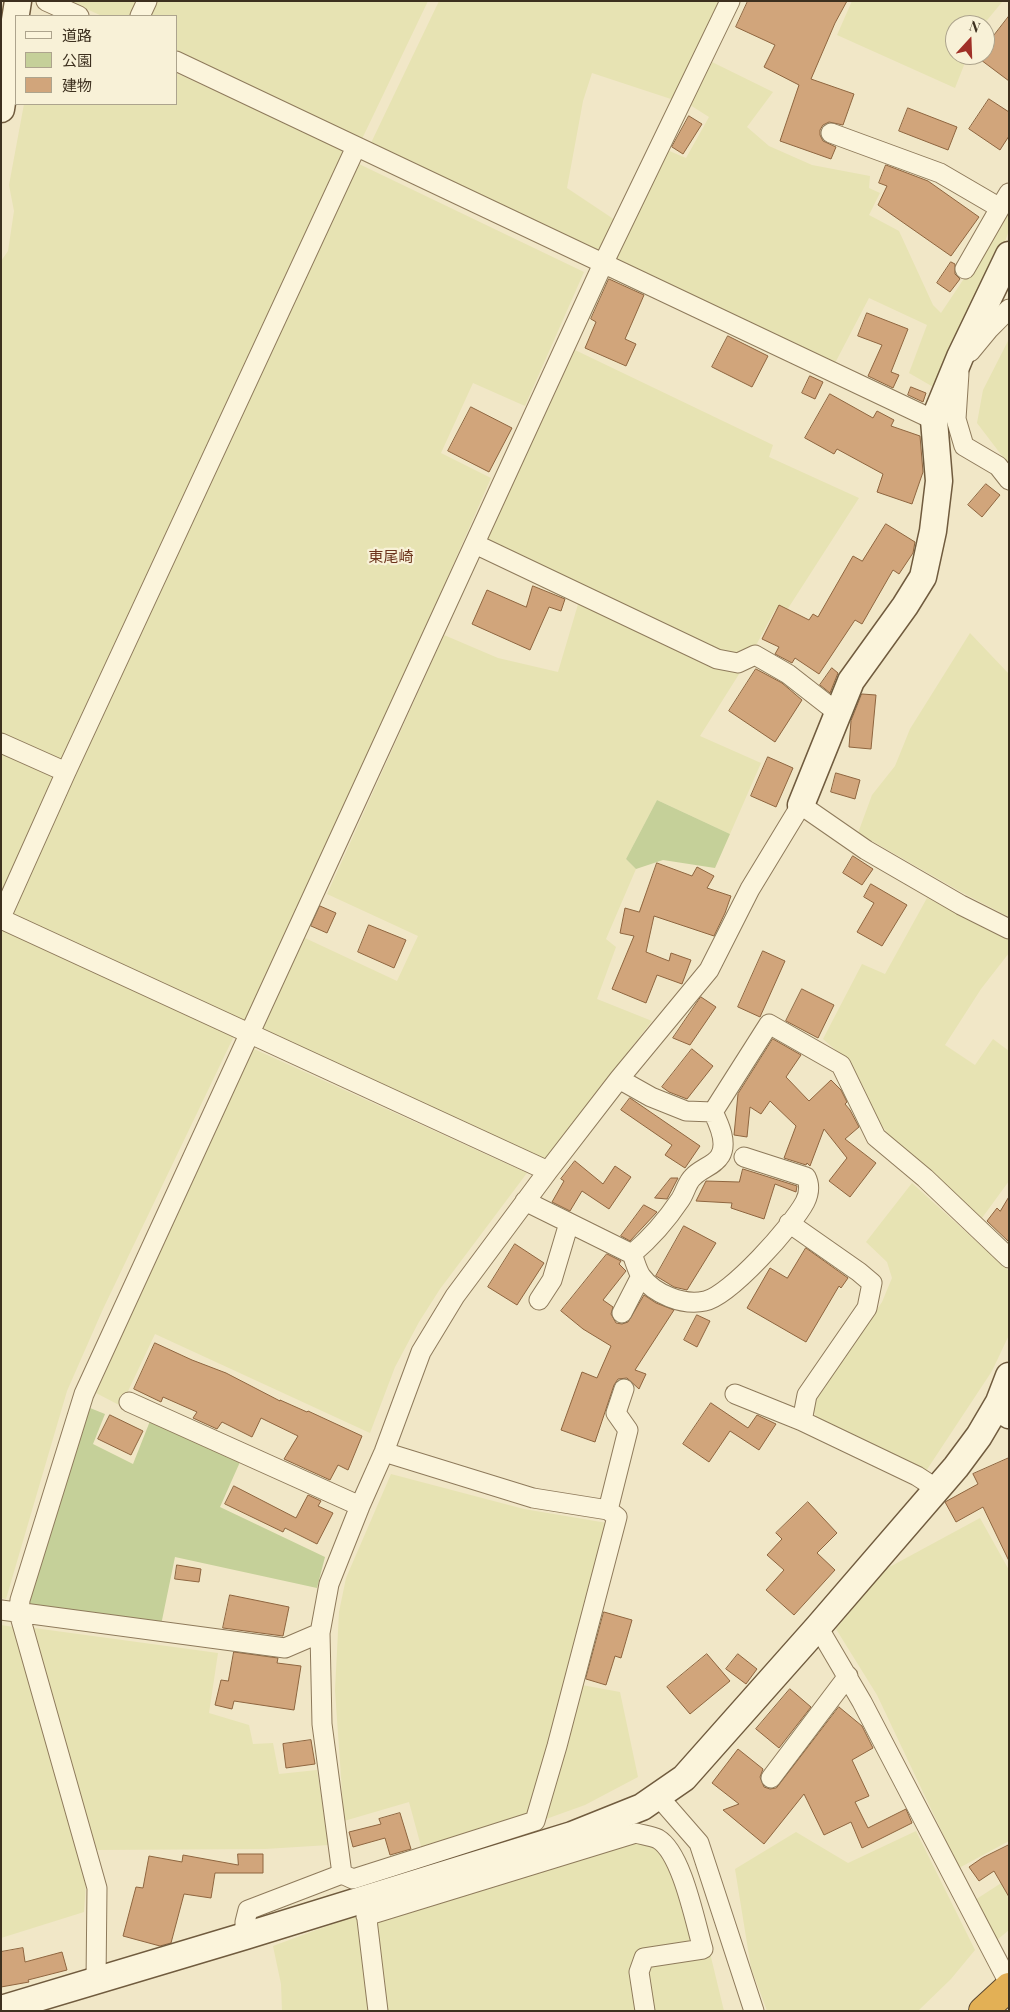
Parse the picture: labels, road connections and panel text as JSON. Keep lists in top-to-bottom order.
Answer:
{
  "districts": ["東尾崎"],
  "legend": ["道路", "公園", "建物"],
  "north": "top"
}
